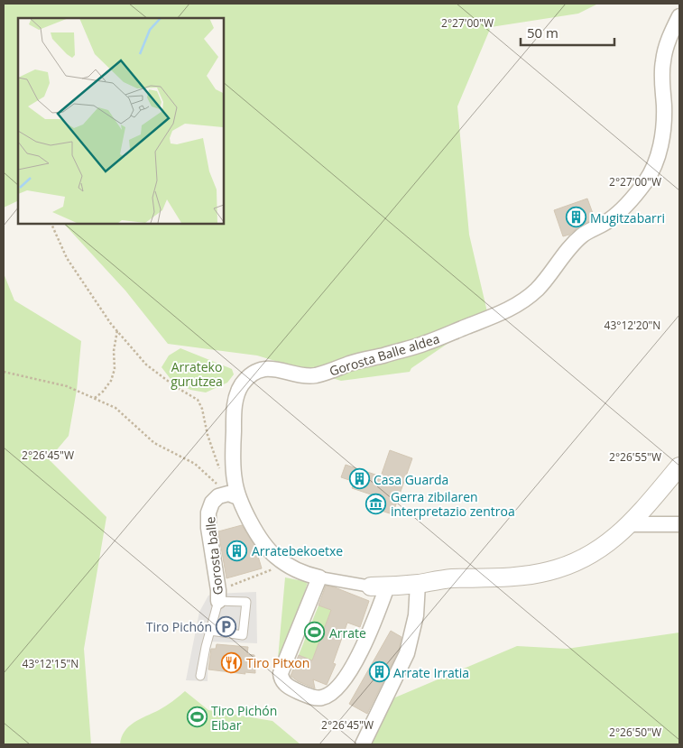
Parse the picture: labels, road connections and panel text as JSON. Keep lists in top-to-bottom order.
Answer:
{
  "streets": {
    "street": ["Gorosta Balle aldea", "Gorosta balle"]
  },
  "crossings": [
    ["Gorosta Balle aldea", "Gorosta balle"]
  ],
  "parks": ["Arrateko gurutzea"],
  "places": {
    "building": [
      "Mugitzabarri",
      "Casa Guarda",
      "Arratebekoetxe",
      "Arrate Irratia"
    ],
    "museum": ["Gerra zibilaren interpretazio zentroa"],
    "parking": ["Tiro Pichón"],
    "sports": ["Arrate", "Tiro Pichón Eibar"],
    "restaurant": ["Tiro Pitxon"]
  },
  "scale_bar": "50 m",
  "coordinates": [
    "2°27'00\"W",
    "43°12'20\"N",
    "2°26'45\"W",
    "2°26'55\"W",
    "43°12'15\"N",
    "2°26'50\"W"
  ]
}
